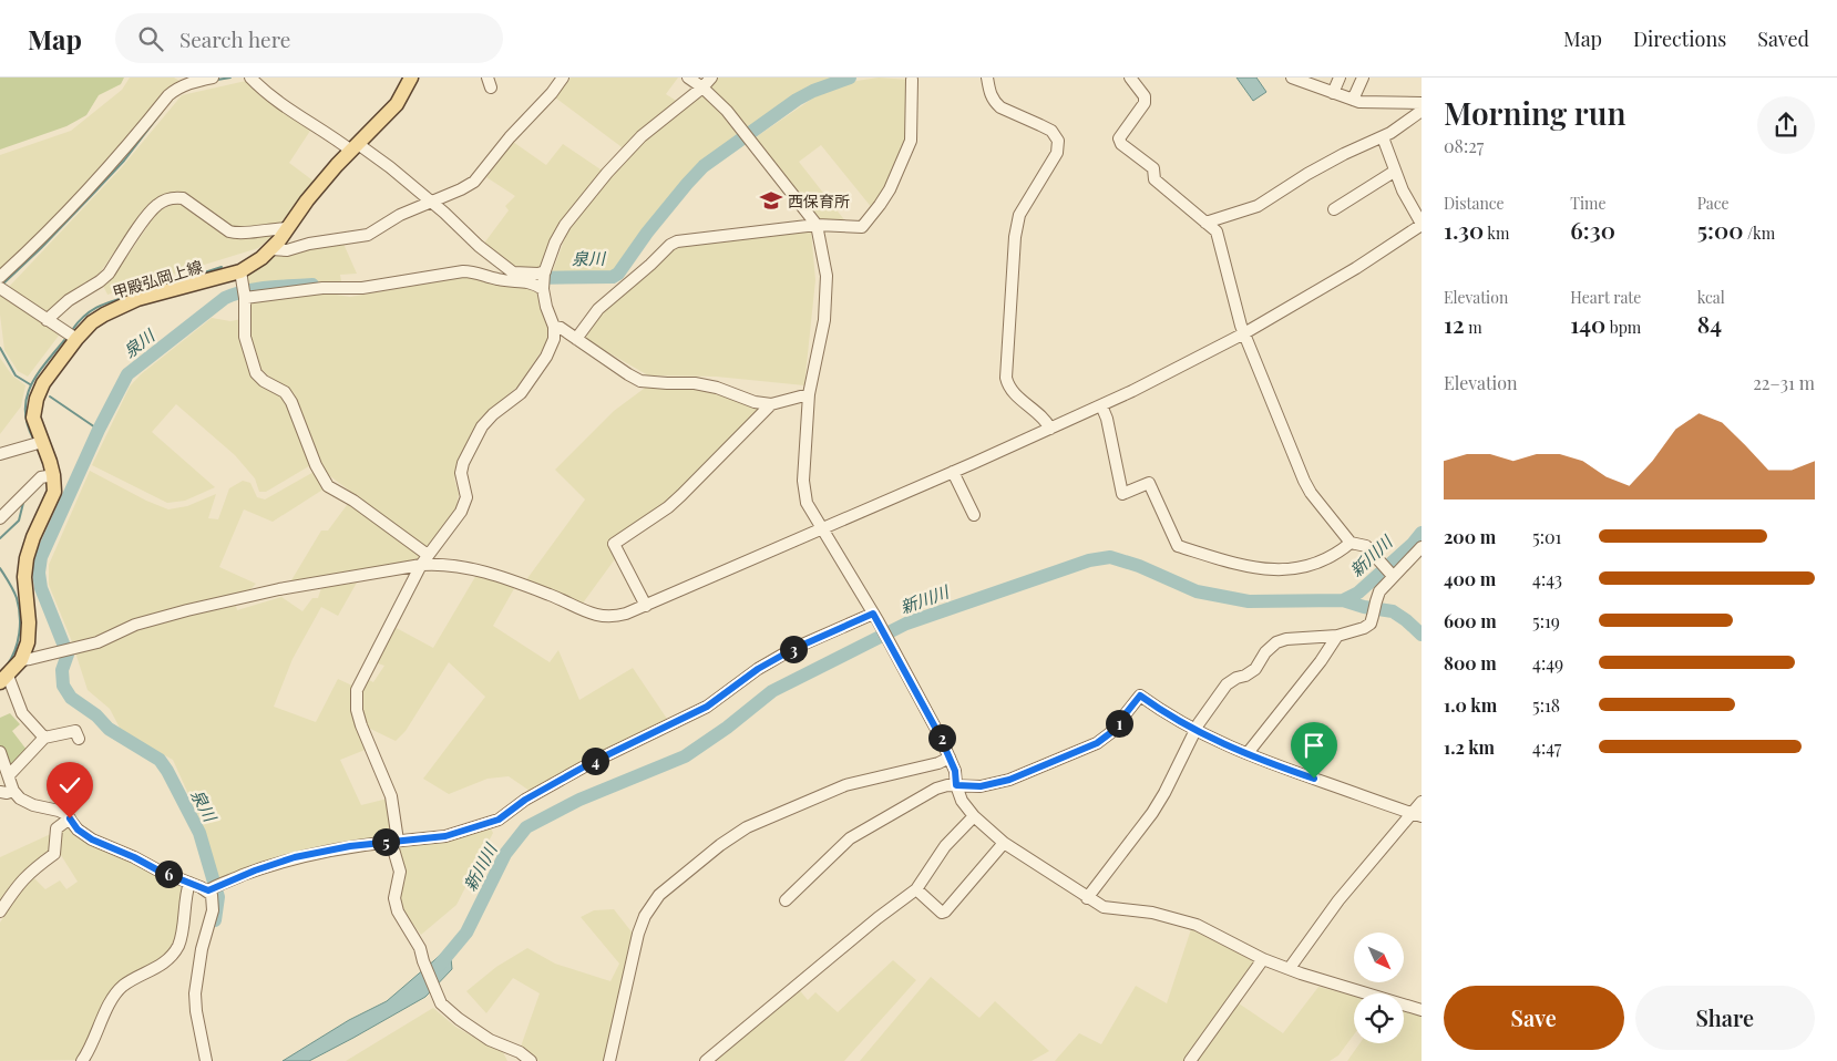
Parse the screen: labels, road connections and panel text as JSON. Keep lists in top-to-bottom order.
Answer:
{
  "streets": {
    "main road": ["甲殿弘岡上線"]
  },
  "water": ["泉川", "新川川"],
  "places": {
    "school or university": ["西保育所"]
  },
  "north": "bottom right",
  "page": {
    "header": "Map",
    "search": "Search here",
    "nav": ["Map", "Directions", "Saved"],
    "heading": ["Morning run", "08:27"],
    "stats": [
      ["Distance", "1.30 km"],
      ["Time", "6:30"],
      ["Pace", "5:00 /km"],
      ["Elevation", "12 m"],
      ["Heart rate", "140 bpm"],
      ["kcal", "84"]
    ],
    "chart": ["Elevation", "22–31 m"],
    "list": [
      {
        "name": "200 m",
        "note": "5:01"
      },
      {
        "name": "400 m",
        "note": "4:43"
      },
      {
        "name": "600 m",
        "note": "5:19"
      },
      {
        "name": "800 m",
        "note": "4:49"
      },
      {
        "name": "1.0 km",
        "note": "5:18"
      },
      {
        "name": "1.2 km",
        "note": "4:47"
      }
    ],
    "pins": [
      "3",
      "1",
      "2",
      "4",
      "5",
      "6"
    ],
    "buttons": ["Save", "Share"]
  }
}
